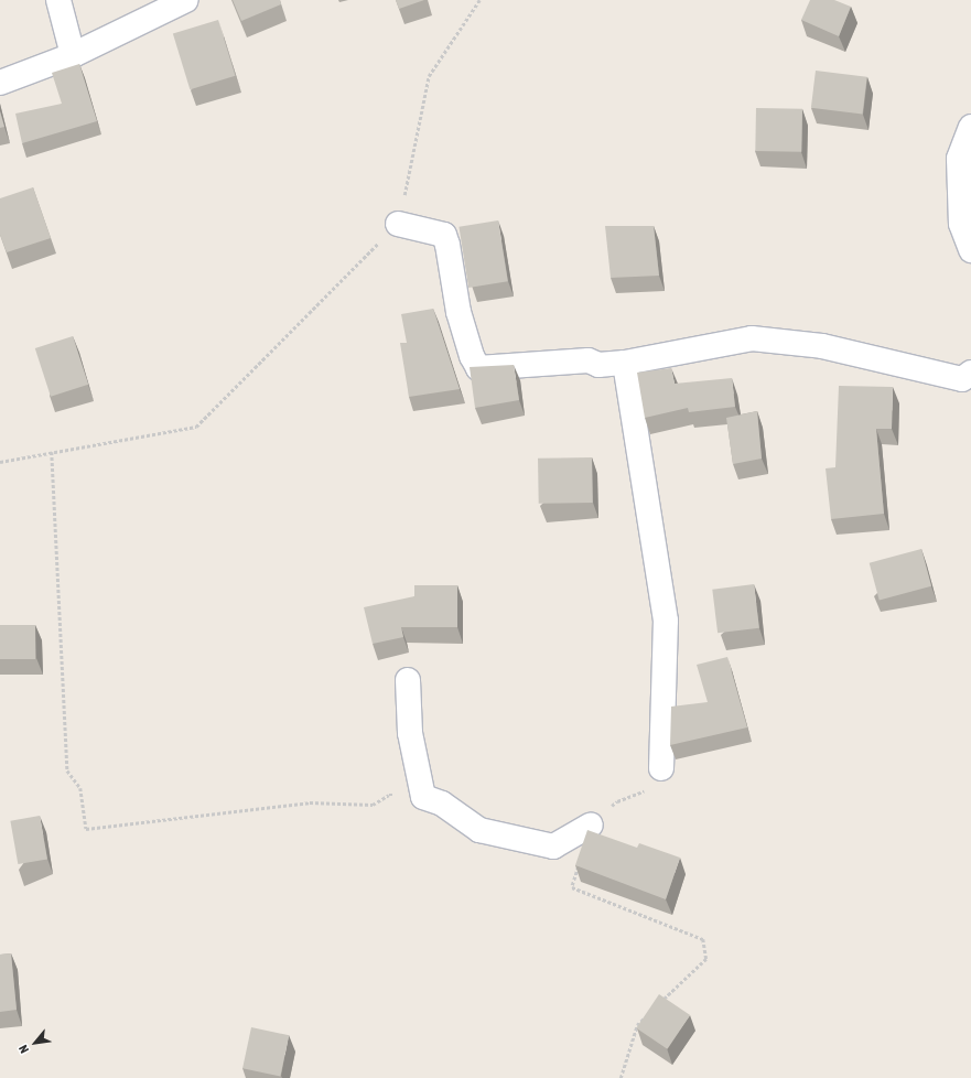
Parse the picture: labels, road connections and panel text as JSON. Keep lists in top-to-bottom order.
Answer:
{
  "north": "bottom left"
}
